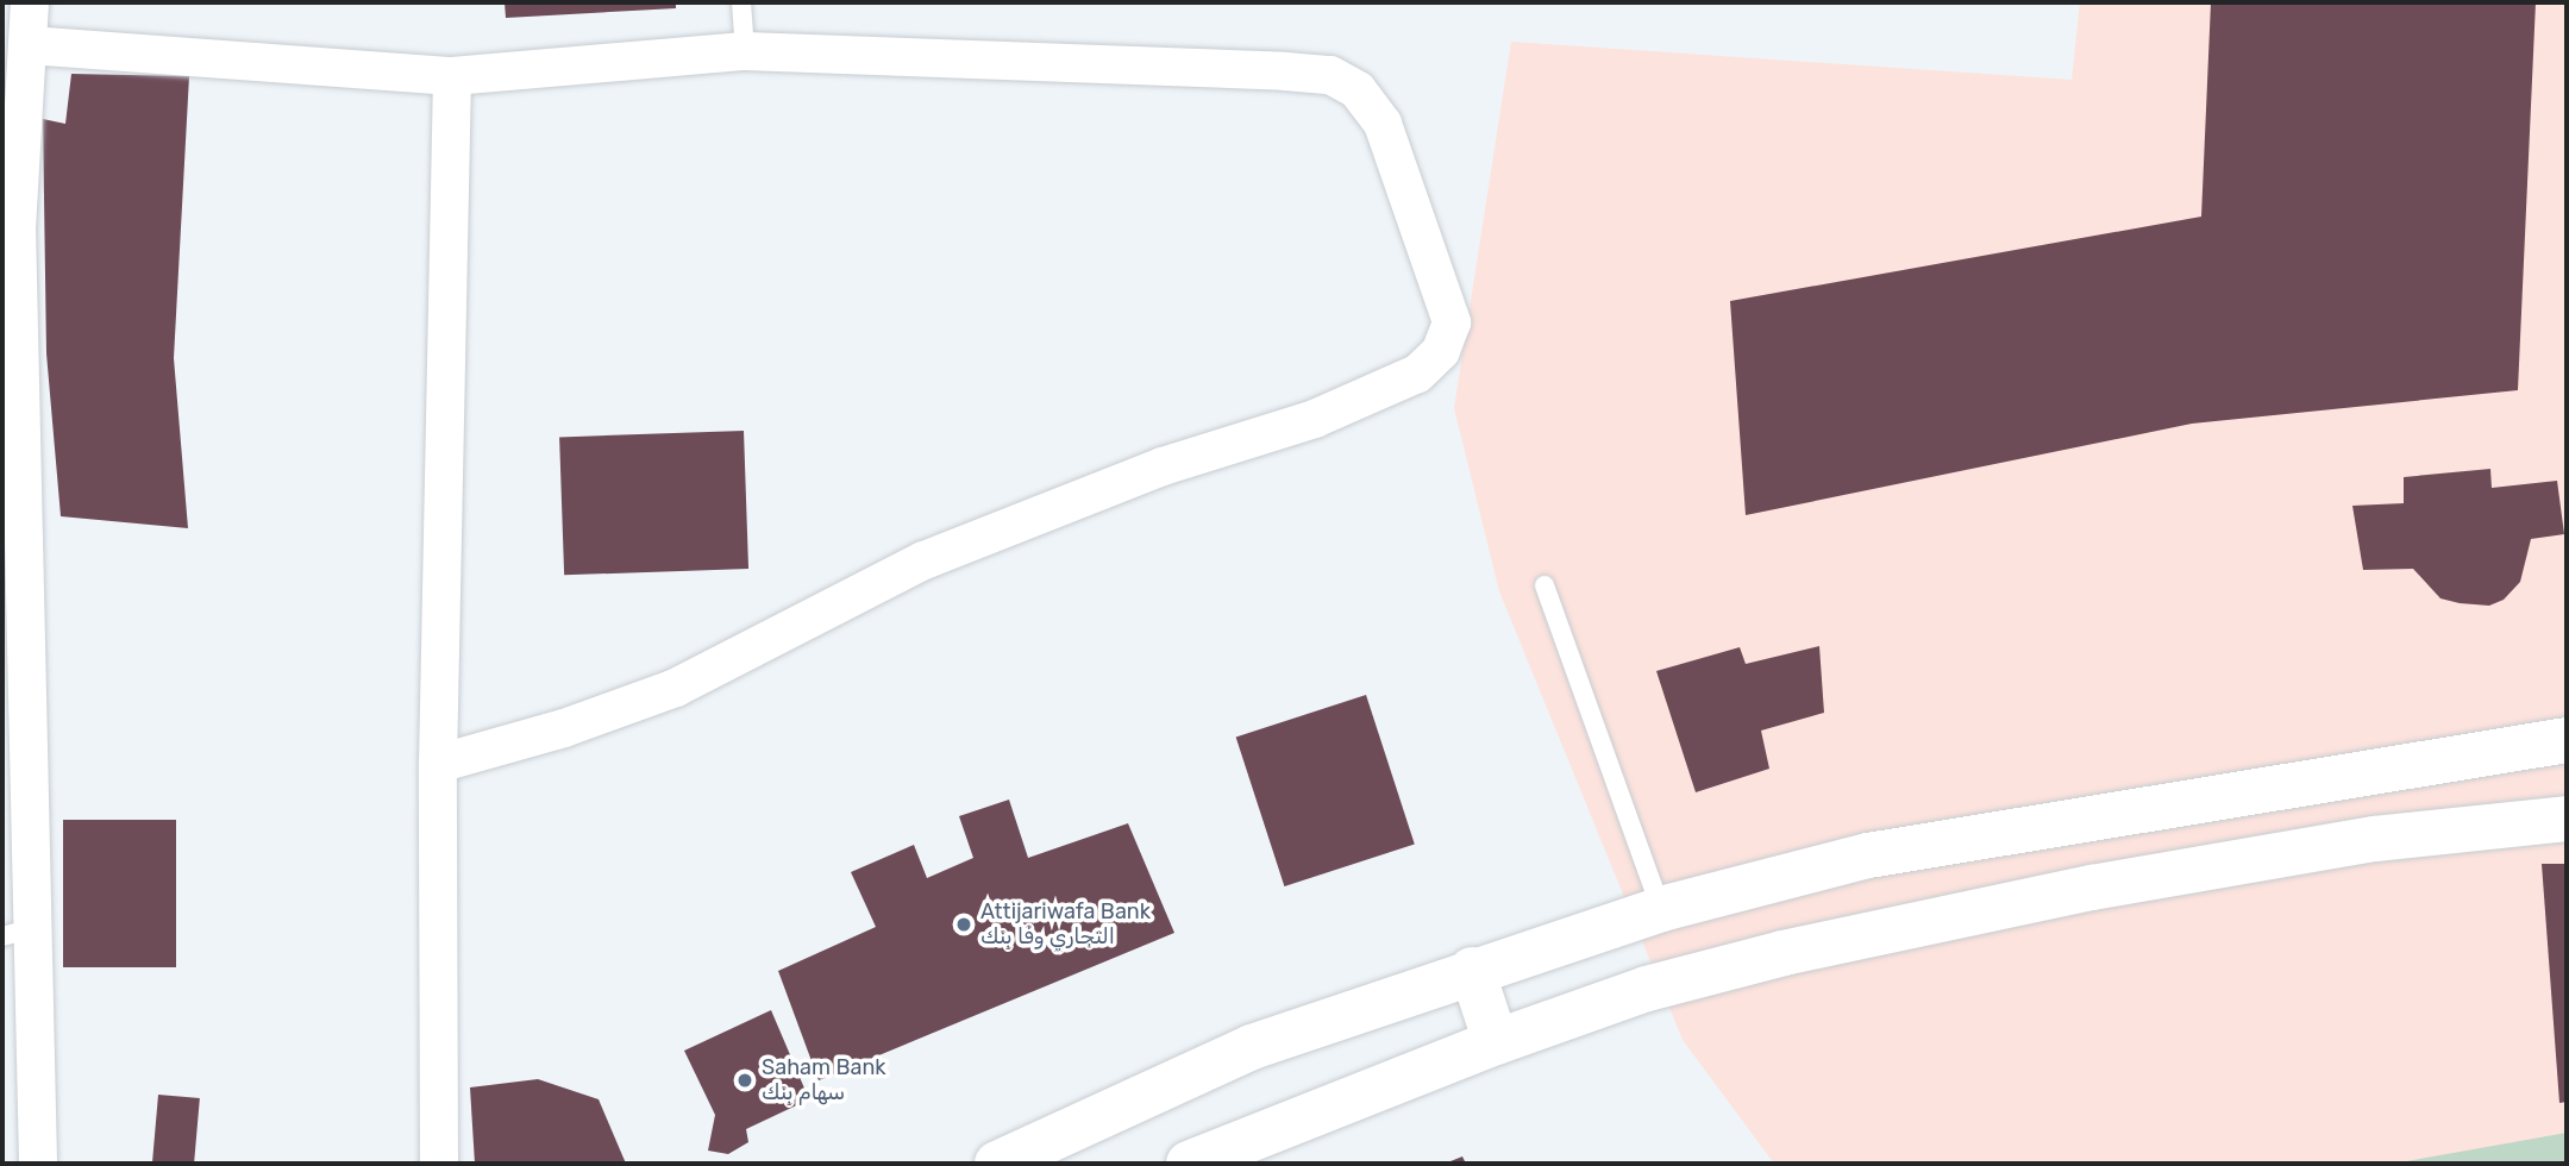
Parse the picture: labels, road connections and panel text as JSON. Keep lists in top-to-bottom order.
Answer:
{
  "places": ["Attijariwafa Bank التجاري وفا بنك", "Saham Bank سهام بنك"]
}
